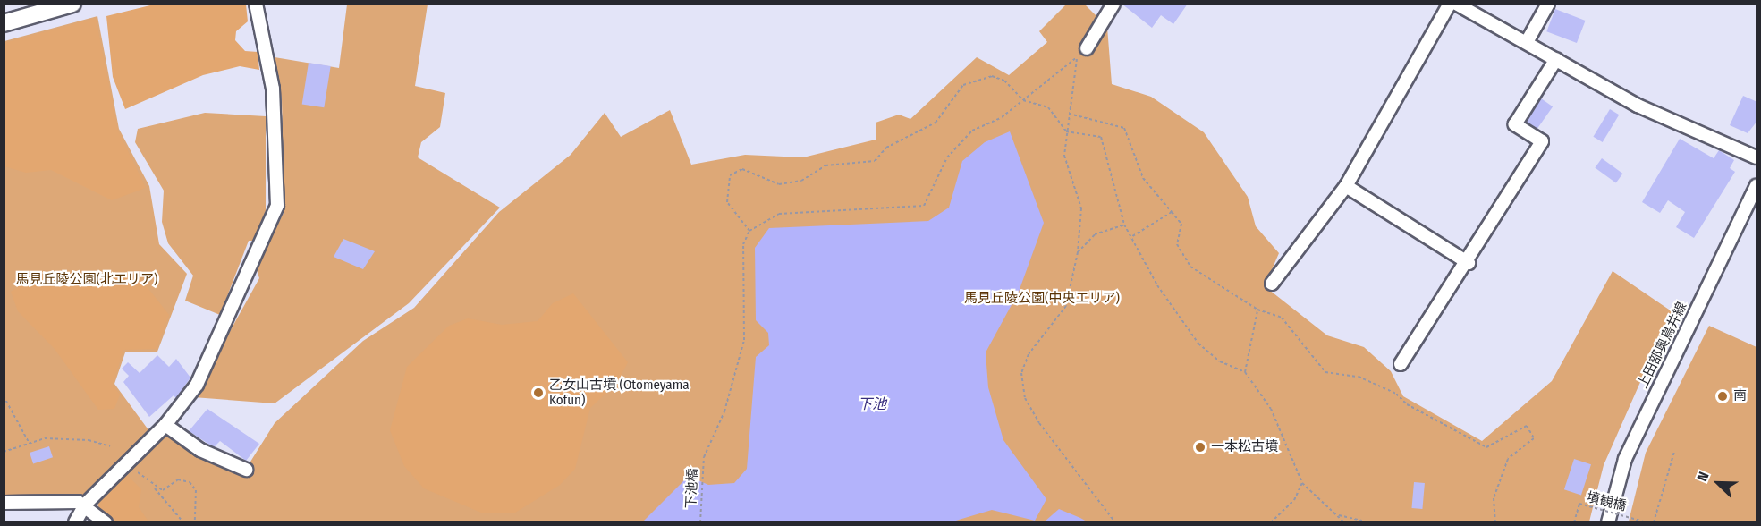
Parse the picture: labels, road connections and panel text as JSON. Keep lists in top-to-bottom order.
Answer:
{
  "streets": {
    "street": ["上田部奥鳥井線"],
    "path": ["下池橋", "墳観橋"]
  },
  "water": ["下池"],
  "parks": ["馬見丘陵公園(北エリア)", "馬見丘陵公園(中央エリア)"],
  "places": ["乙女山古墳 (Otomeyama Kofun)", "南", "一本松古墳"],
  "north": "top left"
}
